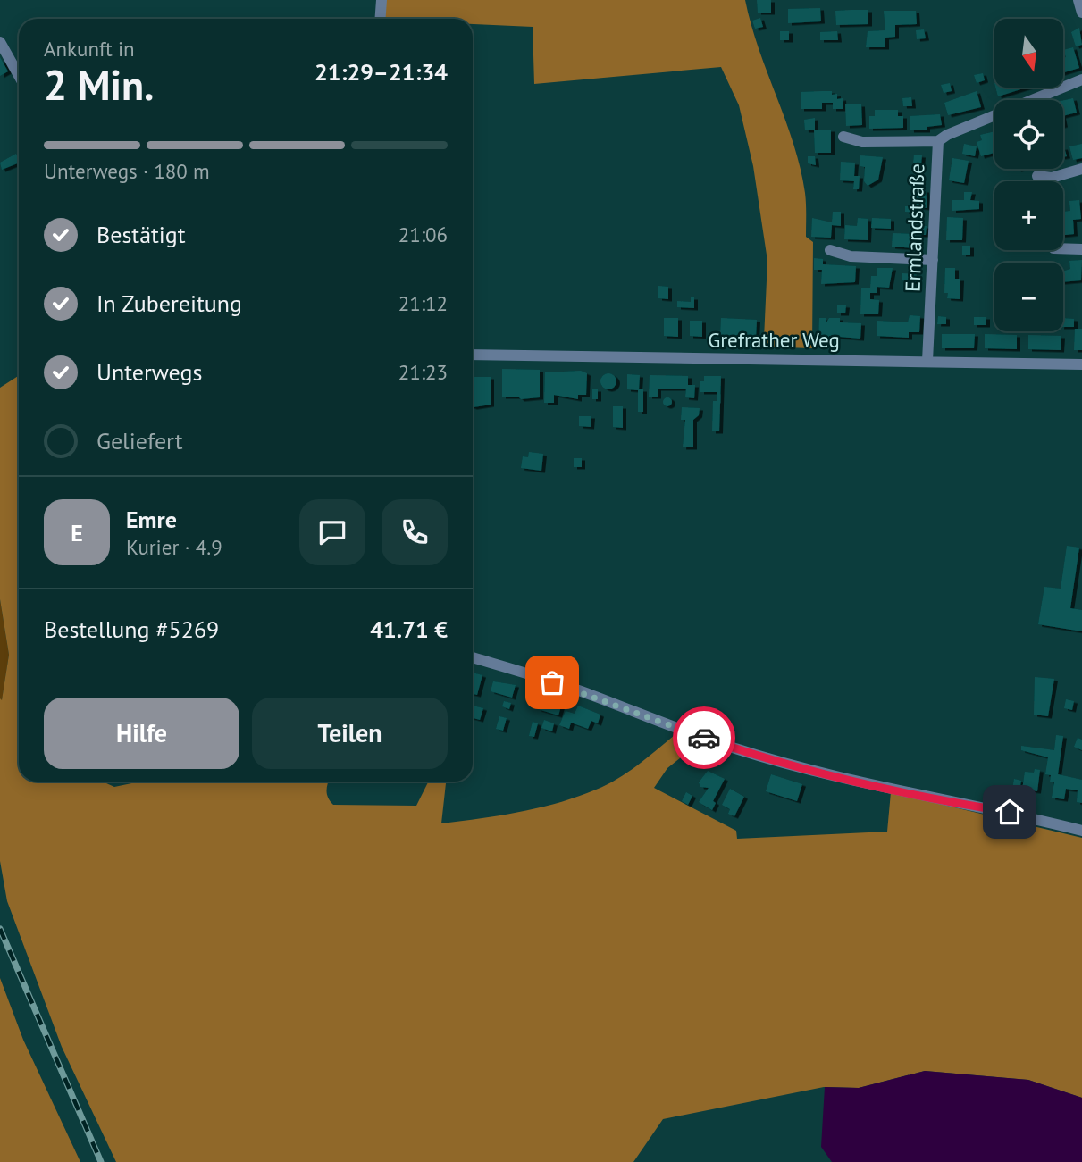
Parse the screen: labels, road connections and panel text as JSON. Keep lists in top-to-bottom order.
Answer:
{
  "streets": {
    "street": ["Ermlandstraße", "Grefrather Weg"]
  },
  "crossings": [
    ["Ermlandstraße", "Grefrather Weg"]
  ],
  "north": "bottom",
  "page": {
    "map_buttons": ["+", "−"],
    "heading": ["2 Min.", "Ankunft in", "21:29–21:34"],
    "panel": [
      "Emre",
      "Kurier · 4.9",
      "Bestellung #5269",
      "41.71 €"
    ],
    "bar": "Unterwegs · 180 m",
    "list": [
      ["Bestätigt", "21:06"],
      ["In Zubereitung", "21:12"],
      ["Unterwegs", "21:23"],
      "Geliefert"
    ],
    "round": "E",
    "buttons": ["Hilfe", "Teilen"]
  }
}
